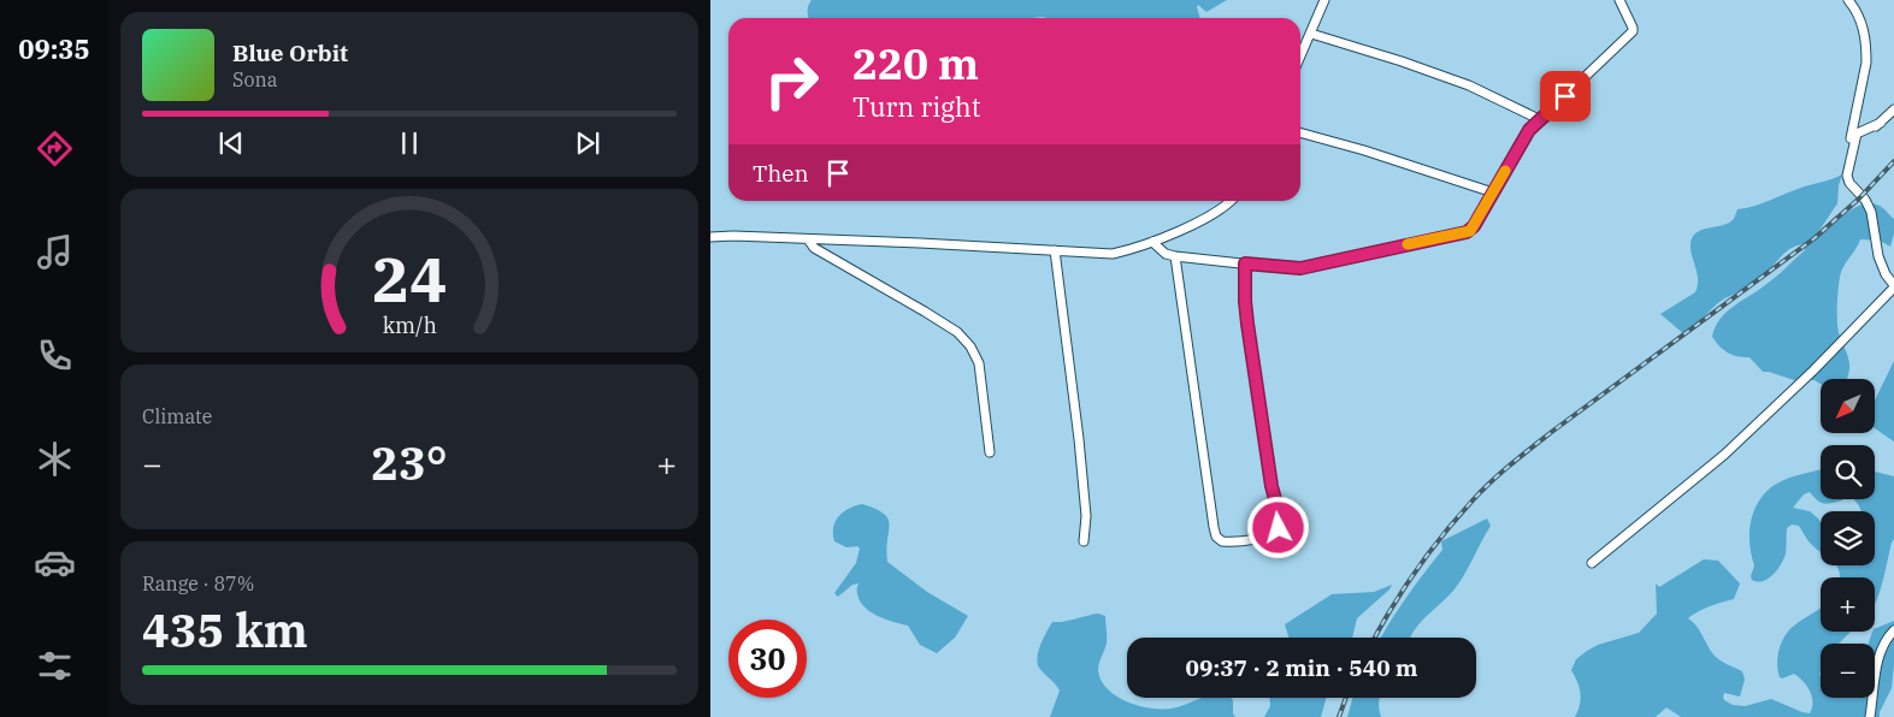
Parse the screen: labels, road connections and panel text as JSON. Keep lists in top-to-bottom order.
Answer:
{
  "north": "bottom left",
  "page": {
    "tabs": "09:35",
    "turn": ["220 m", "Turn right"],
    "song": ["Blue Orbit", "Sona"],
    "then": "Then",
    "tile": [
      "Climate",
      ["Range · 87%", "435 km"]
    ],
    "map_buttons": ["+", "−"],
    "heat": ["−", "23°", "+"],
    "limit": "30",
    "trip": "09:37 · 2 min · 540 m",
    "gauge": ["24", "km/h"]
  }
}
